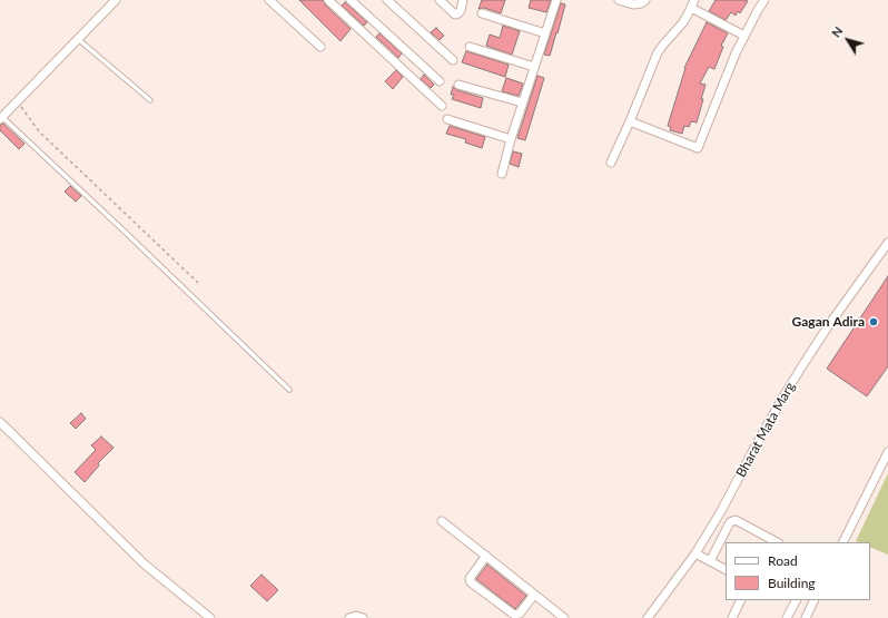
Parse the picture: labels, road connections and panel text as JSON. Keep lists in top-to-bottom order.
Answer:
{
  "streets": {
    "street": ["Bharat Mata Marg"]
  },
  "places": ["Gagan Adira"],
  "legend": ["Road", "Building"],
  "north": "top left"
}
